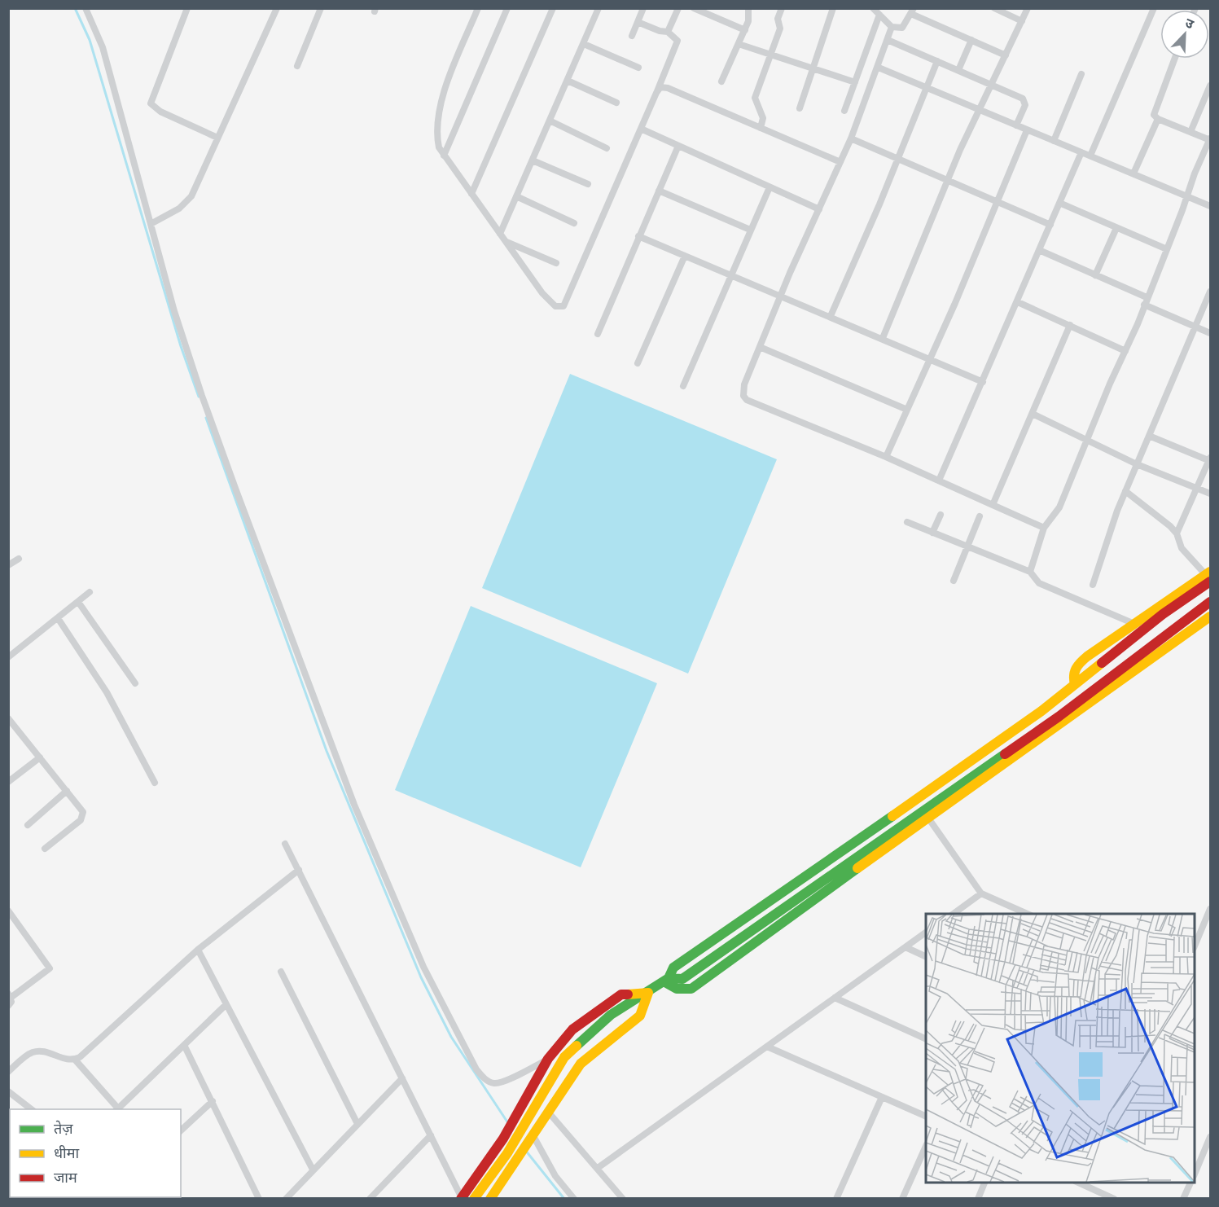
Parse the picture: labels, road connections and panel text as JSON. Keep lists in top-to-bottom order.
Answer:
{
  "legend": ["तेज़", "धीमा", "जाम"],
  "north": "top right"
}
